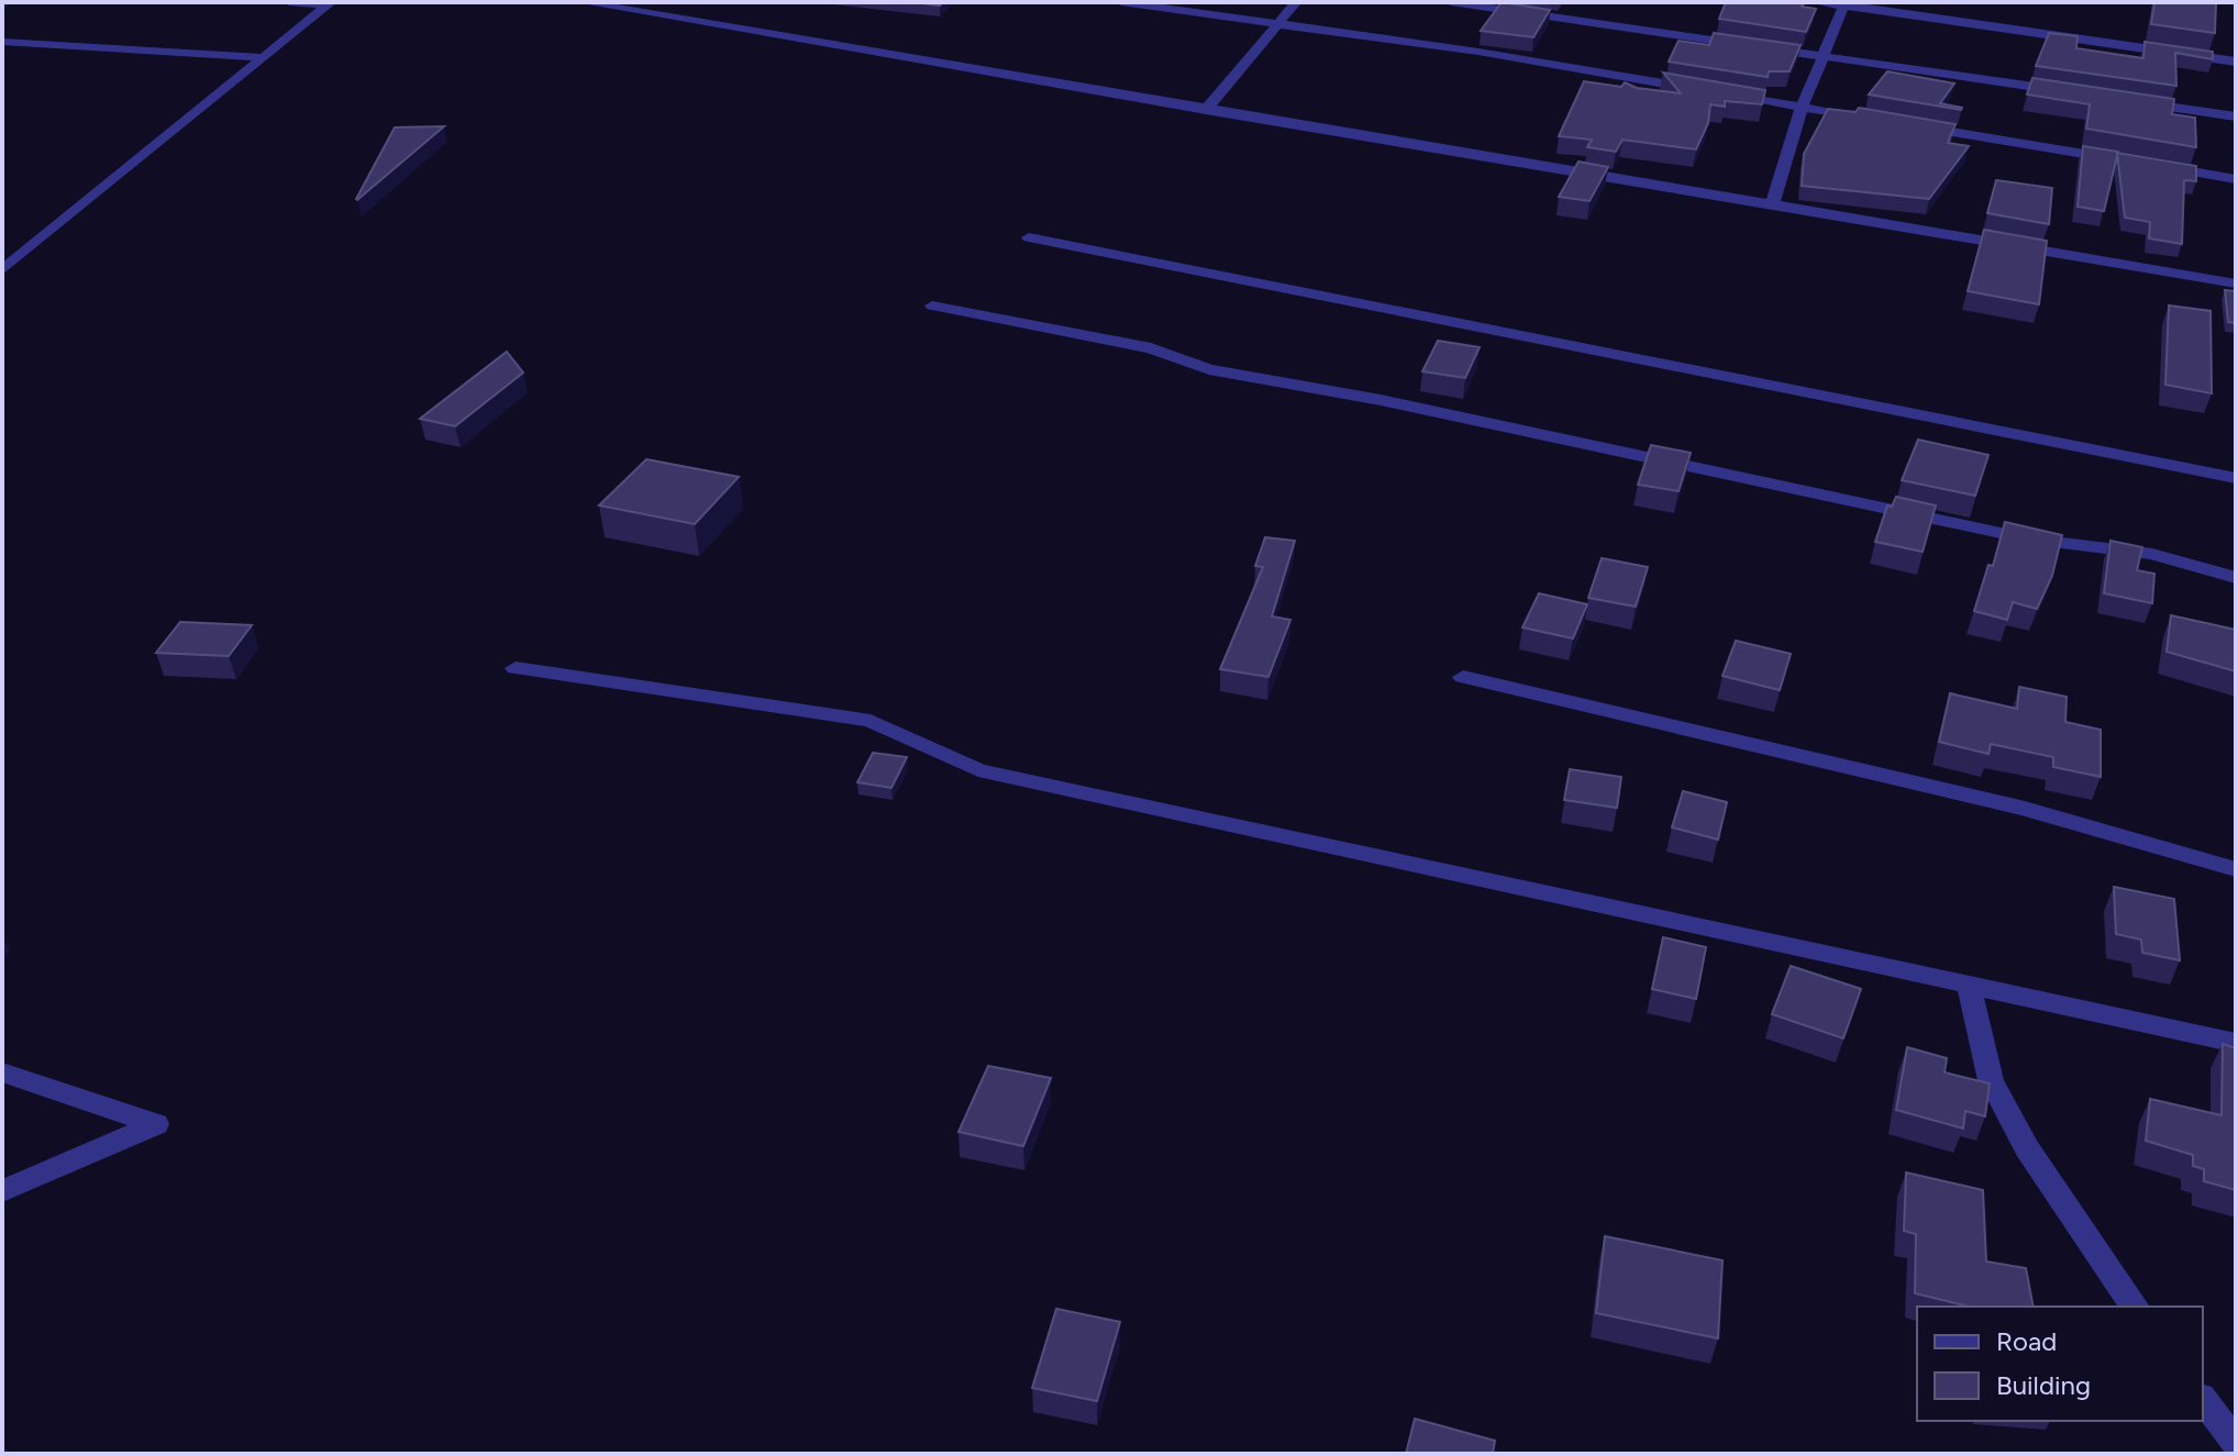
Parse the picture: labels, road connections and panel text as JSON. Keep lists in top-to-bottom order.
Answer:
{
  "legend": ["Road", "Building"]
}
